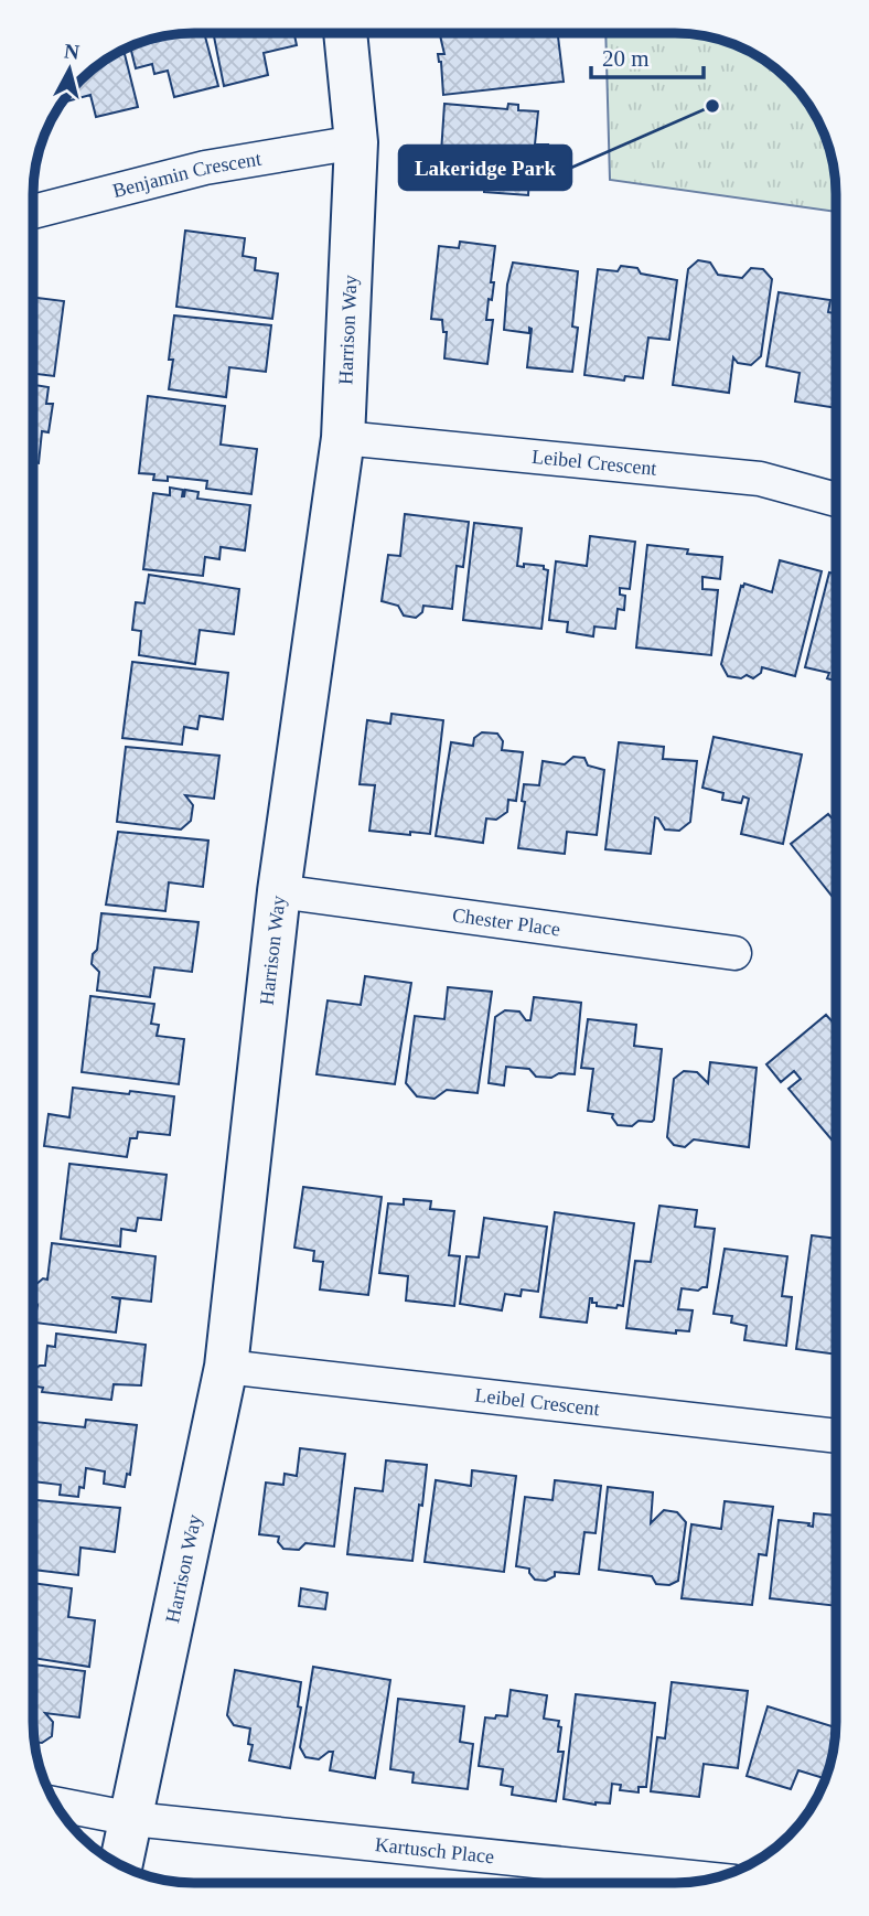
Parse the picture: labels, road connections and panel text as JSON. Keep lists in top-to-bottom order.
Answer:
{
  "streets": {
    "street": [
      "Benjamin Crescent",
      "Harrison Way",
      "Leibel Crescent",
      "Chester Place",
      "Kartusch Place"
    ]
  },
  "crossings": [
    ["Benjamin Crescent", "Harrison Way"],
    ["Harrison Way", "Leibel Crescent"],
    ["Harrison Way", "Chester Place"],
    ["Harrison Way", "Kartusch Place"]
  ],
  "places": ["Lakeridge Park"],
  "scale_bar": "20 m",
  "north": "top"
}
